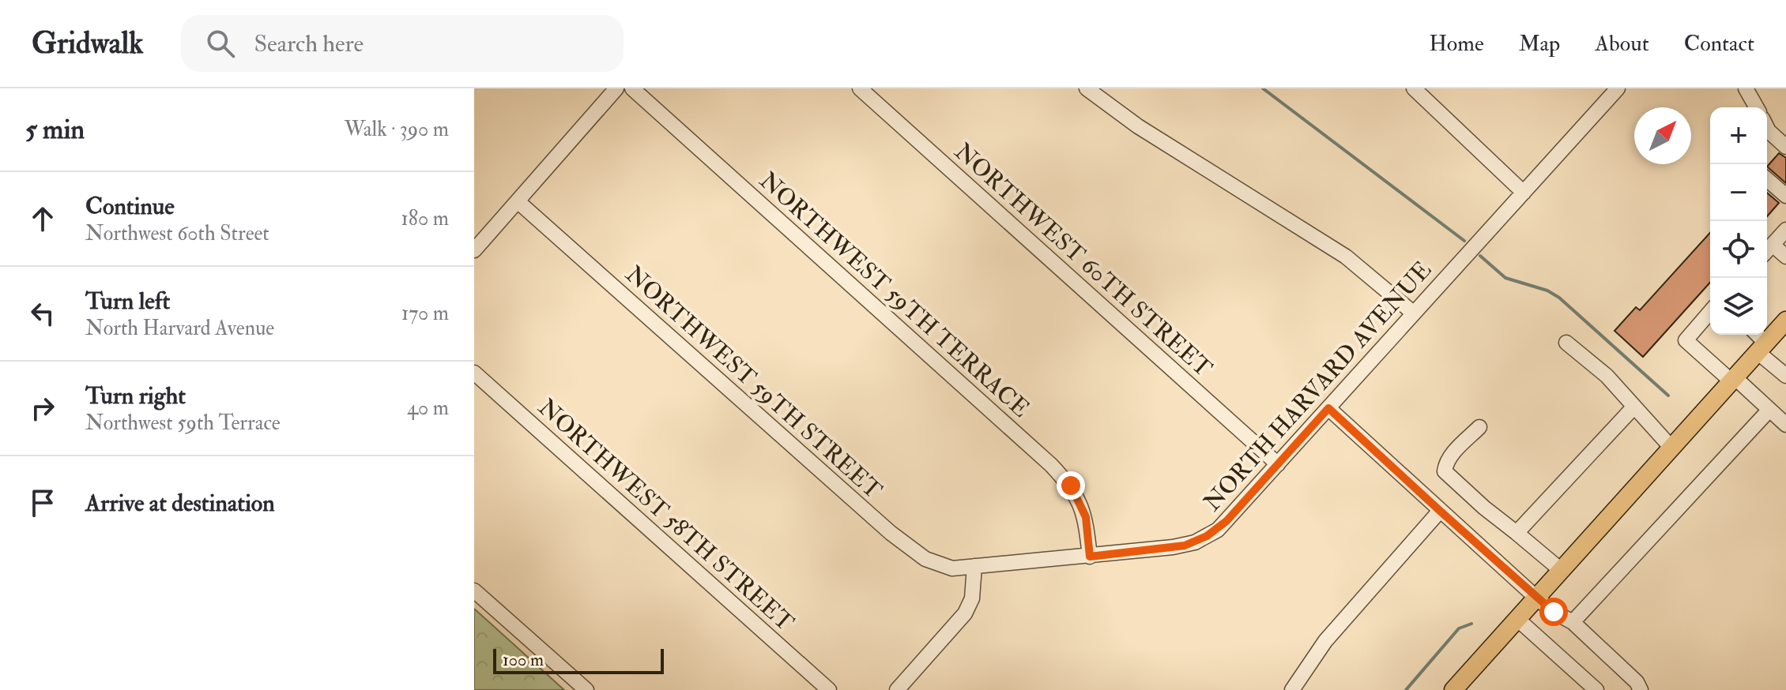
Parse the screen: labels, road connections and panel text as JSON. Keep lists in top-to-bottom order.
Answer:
{
  "streets": {
    "street": [
      "NORTHWEST 60TH STREET",
      "NORTHWEST 59TH TERRACE",
      "NORTHWEST 59TH STREET",
      "NORTH HARVARD AVENUE",
      "NORTHWEST 58TH STREET"
    ]
  },
  "crossings": [
    ["NORTHWEST 60TH STREET", "NORTH HARVARD AVENUE"],
    ["NORTHWEST 59TH TERRACE", "NORTH HARVARD AVENUE"],
    ["NORTHWEST 59TH STREET", "NORTH HARVARD AVENUE"]
  ],
  "scale_bar": "100 m",
  "north": "top right",
  "page": {
    "header": "Gridwalk",
    "search": "Search here",
    "nav": [
      "Home",
      "Map",
      "About",
      "Contact"
    ],
    "heading": ["5 min", "Walk · 390 m"],
    "map_buttons": ["+", "−"],
    "list": [
      ["Continue", "Northwest 60th Street", "180 m"],
      ["Turn left", "North Harvard Avenue", "170 m"],
      ["Turn right", "Northwest 59th Terrace", "40 m"],
      "Arrive at destination"
    ],
    "scale": "100 m"
  }
}
